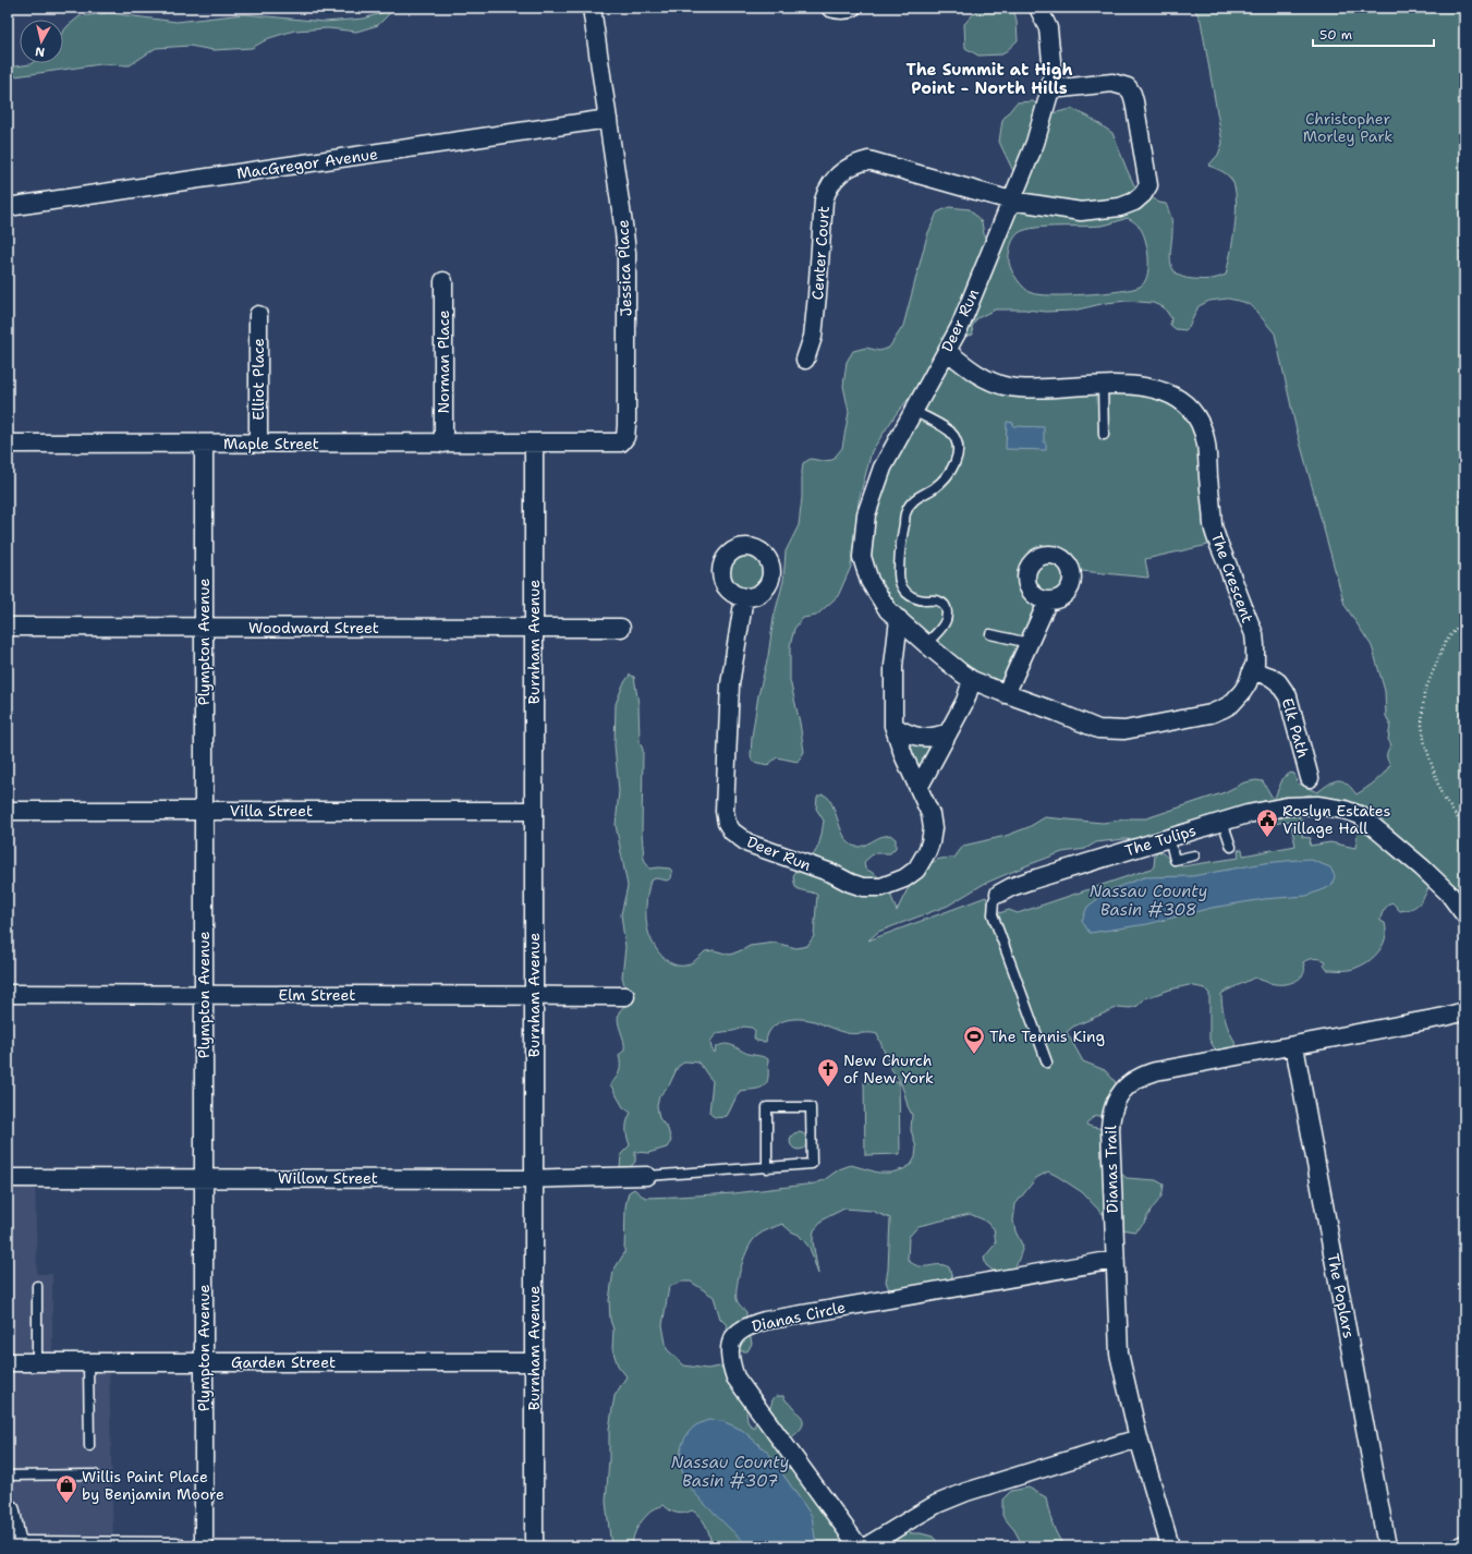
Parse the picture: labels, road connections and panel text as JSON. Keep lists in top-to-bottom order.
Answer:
{
  "streets": {
    "street": [
      "MacGregor Avenue",
      "Center Court",
      "Jessica Place",
      "Deer Run",
      "Norman Place",
      "Elliot Place",
      "Maple Street",
      "The Crescent",
      "Woodward Street",
      "Plympton Avenue",
      "Burnham Avenue",
      "Elk Path",
      "Villa Street",
      "The Tulips",
      "Elm Street",
      "Dianas Trail",
      "Willow Street",
      "The Poplars",
      "Dianas Circle",
      "Garden Street"
    ]
  },
  "crossings": [
    ["MacGregor Avenue", "Jessica Place"],
    ["Center Court", "Deer Run"],
    ["Jessica Place", "Maple Street"],
    ["Jessica Place", "Burnham Avenue"],
    ["Deer Run", "The Crescent"],
    ["Norman Place", "Maple Street"],
    ["Elliot Place", "Maple Street"],
    ["Maple Street", "Plympton Avenue"],
    ["Maple Street", "Burnham Avenue"],
    ["The Crescent", "Elk Path"],
    ["Woodward Street", "Plympton Avenue"],
    ["Woodward Street", "Burnham Avenue"],
    ["Plympton Avenue", "Villa Street"],
    ["Plympton Avenue", "Elm Street"],
    ["Plympton Avenue", "Willow Street"],
    ["Plympton Avenue", "Garden Street"],
    ["Burnham Avenue", "Villa Street"],
    ["Burnham Avenue", "Elm Street"],
    ["Burnham Avenue", "Willow Street"],
    ["Burnham Avenue", "Garden Street"],
    ["Dianas Trail", "The Poplars"],
    ["Dianas Trail", "Dianas Circle"]
  ],
  "districts": ["The Summit at High Point - North Hills"],
  "water": ["Nassau County Basin #308", "Nassau County Basin #307"],
  "parks": ["Christopher Morley Park"],
  "places": {
    "public building": ["Roslyn Estates Village Hall"],
    "sports": ["The Tennis King"],
    "church": ["New Church of New York"],
    "shop": ["Willis Paint Place by Benjamin Moore"]
  },
  "scale_bar": "50 m",
  "north": "bottom"
}
